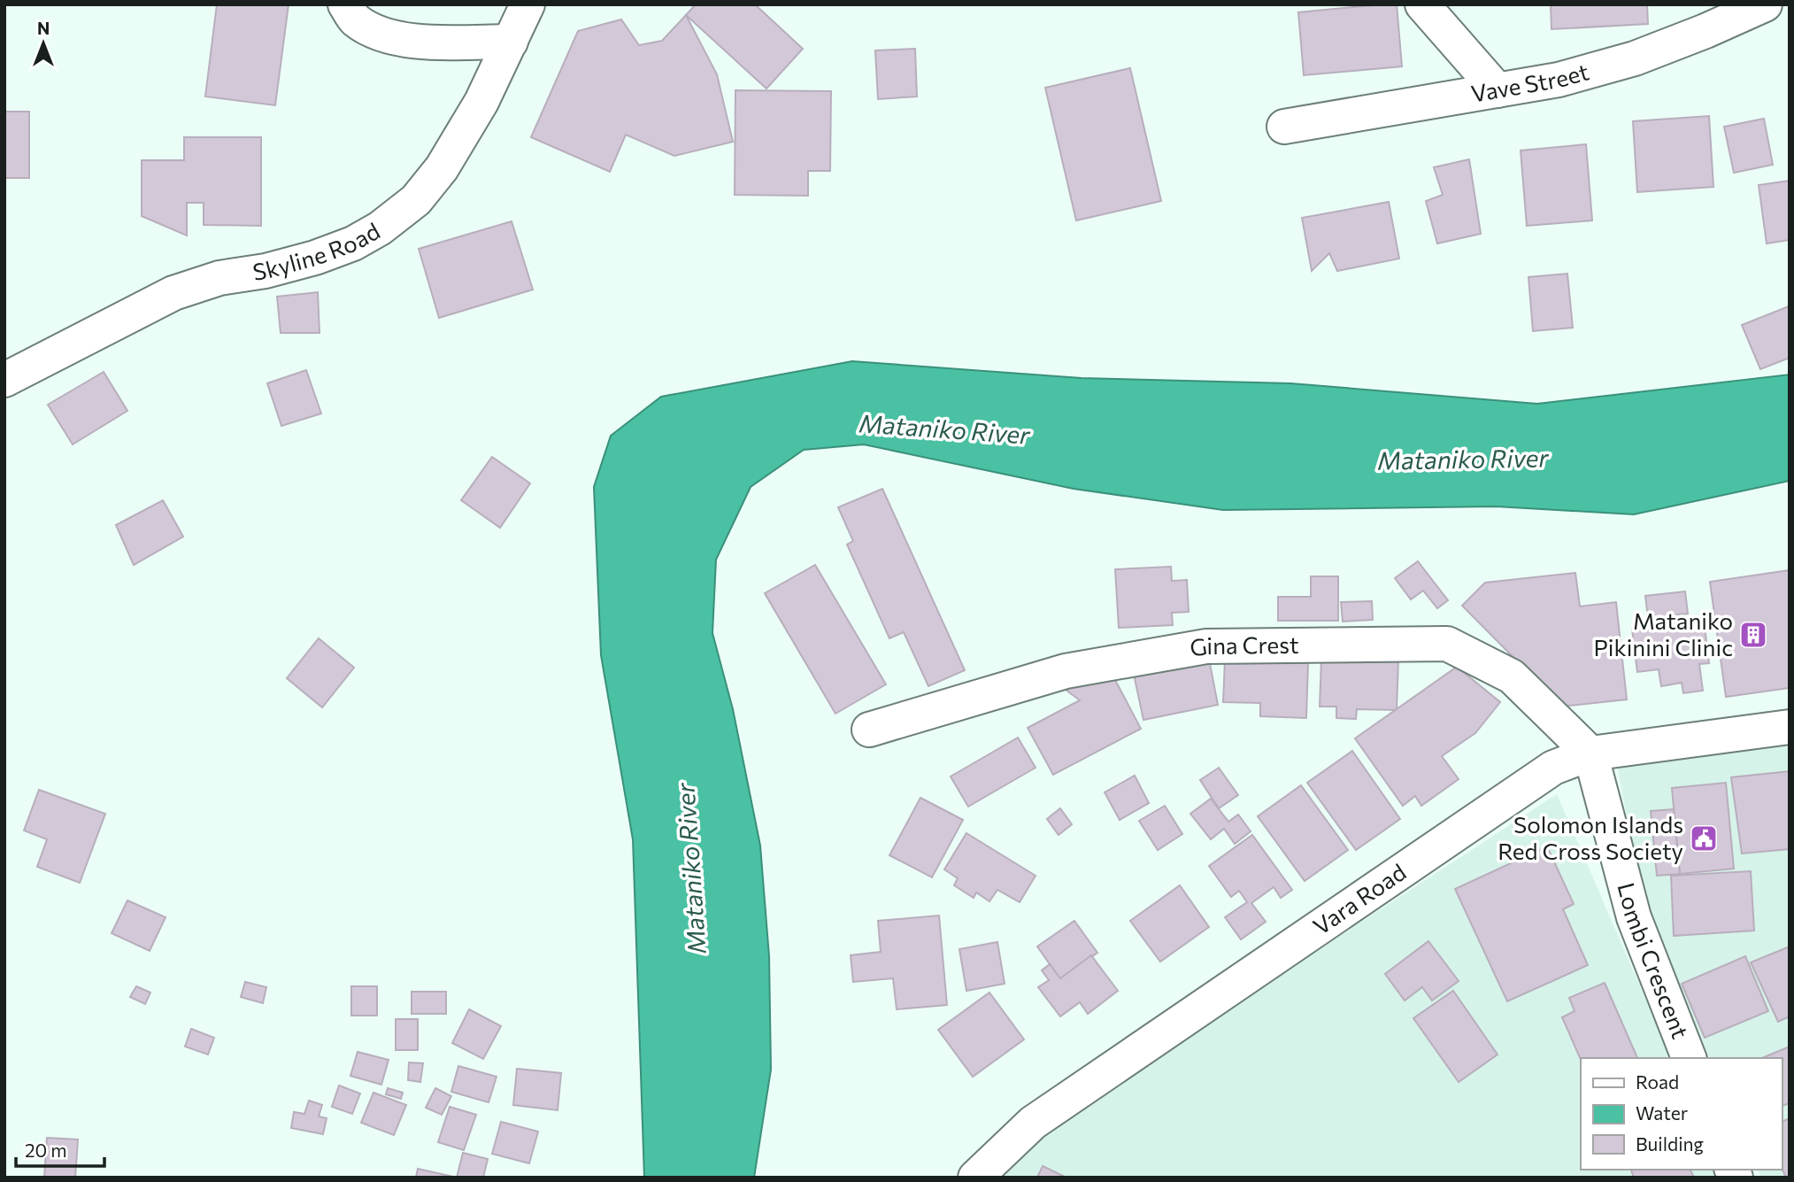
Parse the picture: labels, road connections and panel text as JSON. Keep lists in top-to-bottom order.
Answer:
{
  "streets": {
    "street": [
      "Vave Street",
      "Skyline Road",
      "Gina Crest",
      "Vara Road",
      "Lombi Crescent"
    ]
  },
  "crossings": [
    ["Gina Crest", "Vara Road"],
    ["Gina Crest", "Lombi Crescent"],
    ["Vara Road", "Lombi Crescent"]
  ],
  "water": ["Mataniko River"],
  "places": {
    "building": ["Mataniko Pikinini Clinic"],
    "public building": ["Solomon Islands Red Cross Society"]
  },
  "legend": ["Road", "Water", "Building"],
  "scale_bar": "20 m",
  "north": "top"
}
